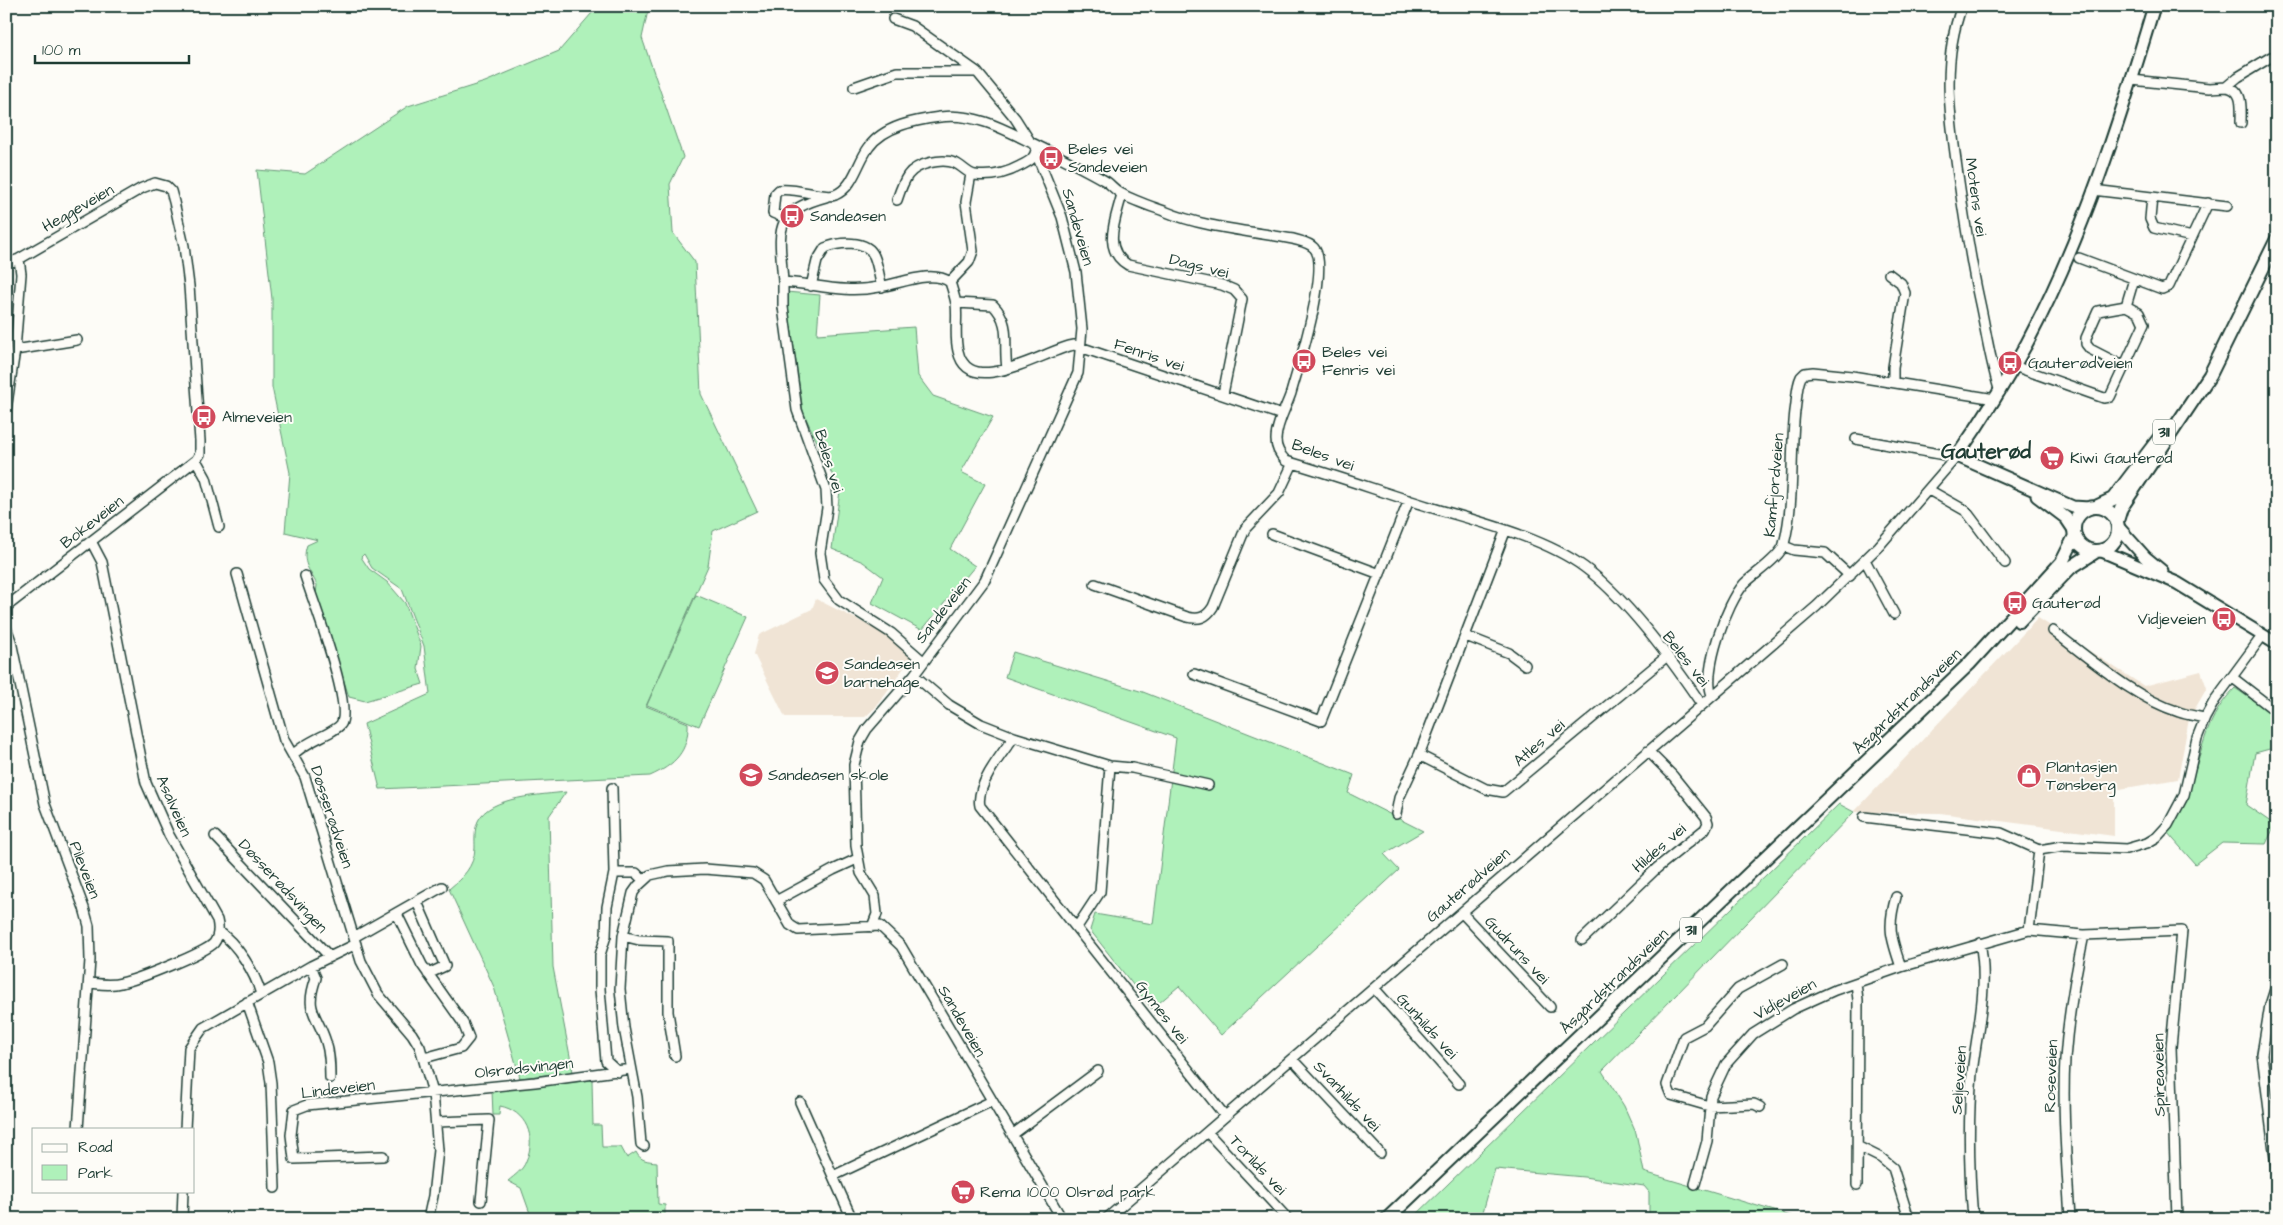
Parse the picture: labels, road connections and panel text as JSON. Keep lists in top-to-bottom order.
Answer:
{
  "streets": {
    "main road": ["311", "Åsgårdstrandsveien", "Gauterødveien"],
    "street": [
      "Motens vei",
      "Heggeveien",
      "Sandeveien",
      "Dags vei",
      "Fenris vei",
      "Beles vei",
      "Kamfjordveien",
      "Bokeveien",
      "Atles vei",
      "Asalveien",
      "Døsserødveien",
      "Hildes vei",
      "Pileveien",
      "Døsserødsvingen",
      "Gudruns vei",
      "Vidjeveien",
      "Gymes vei",
      "Gunhilds vei",
      "Olsrødsvingen",
      "Spireaveien",
      "Roseveien",
      "Seljeveien",
      "Lindeveien",
      "Svanhilds vei",
      "Torilds vei"
    ]
  },
  "crossings": [
    ["Motens vei", "Kamfjordveien"],
    ["Motens vei", "Gauterødveien"],
    ["Heggeveien", "Bokeveien"],
    ["Sandeveien", "Fenris vei"],
    ["Sandeveien", "Beles vei"],
    ["Dags vei", "Fenris vei"],
    ["Dags vei", "Beles vei"],
    ["Fenris vei", "Beles vei"],
    ["Beles vei", "Atles vei"],
    ["Beles vei", "Gauterødveien"],
    ["Kamfjordveien", "Gauterødveien"],
    ["Bokeveien", "Asalveien"],
    ["Døsserødveien", "Døsserødsvingen"],
    ["Døsserødveien", "Olsrødsvingen"],
    ["Døsserødveien", "Lindeveien"],
    ["Hildes vei", "Gauterødveien"],
    ["Gauterødveien", "Gudruns vei"],
    ["Gauterødveien", "Gymes vei"],
    ["Gauterødveien", "Gunhilds vei"],
    ["Gauterødveien", "Svanhilds vei"],
    ["Gauterødveien", "Torilds vei"],
    ["Vidjeveien", "Spireaveien"],
    ["Vidjeveien", "Roseveien"],
    ["Vidjeveien", "Seljeveien"],
    ["Olsrødsvingen", "Lindeveien"]
  ],
  "districts": ["Gauterød"],
  "places": {
    "bus stop": [
      "Beles vei Sandeveien",
      "Sandeåsen",
      "Beles vei Fenris vei",
      "Gauterødveien",
      "Almeveien",
      "Gauterød",
      "Vidjeveien"
    ],
    "supermarket": ["Kiwi Gauterød", "Rema 1000 Olsrød park"],
    "school or university": ["Sandeåsen barnehage", "Sandeåsen skole"],
    "shop": ["Plantasjen Tønsberg"]
  },
  "legend": ["Road", "Park"],
  "scale_bar": "100 m"
}
